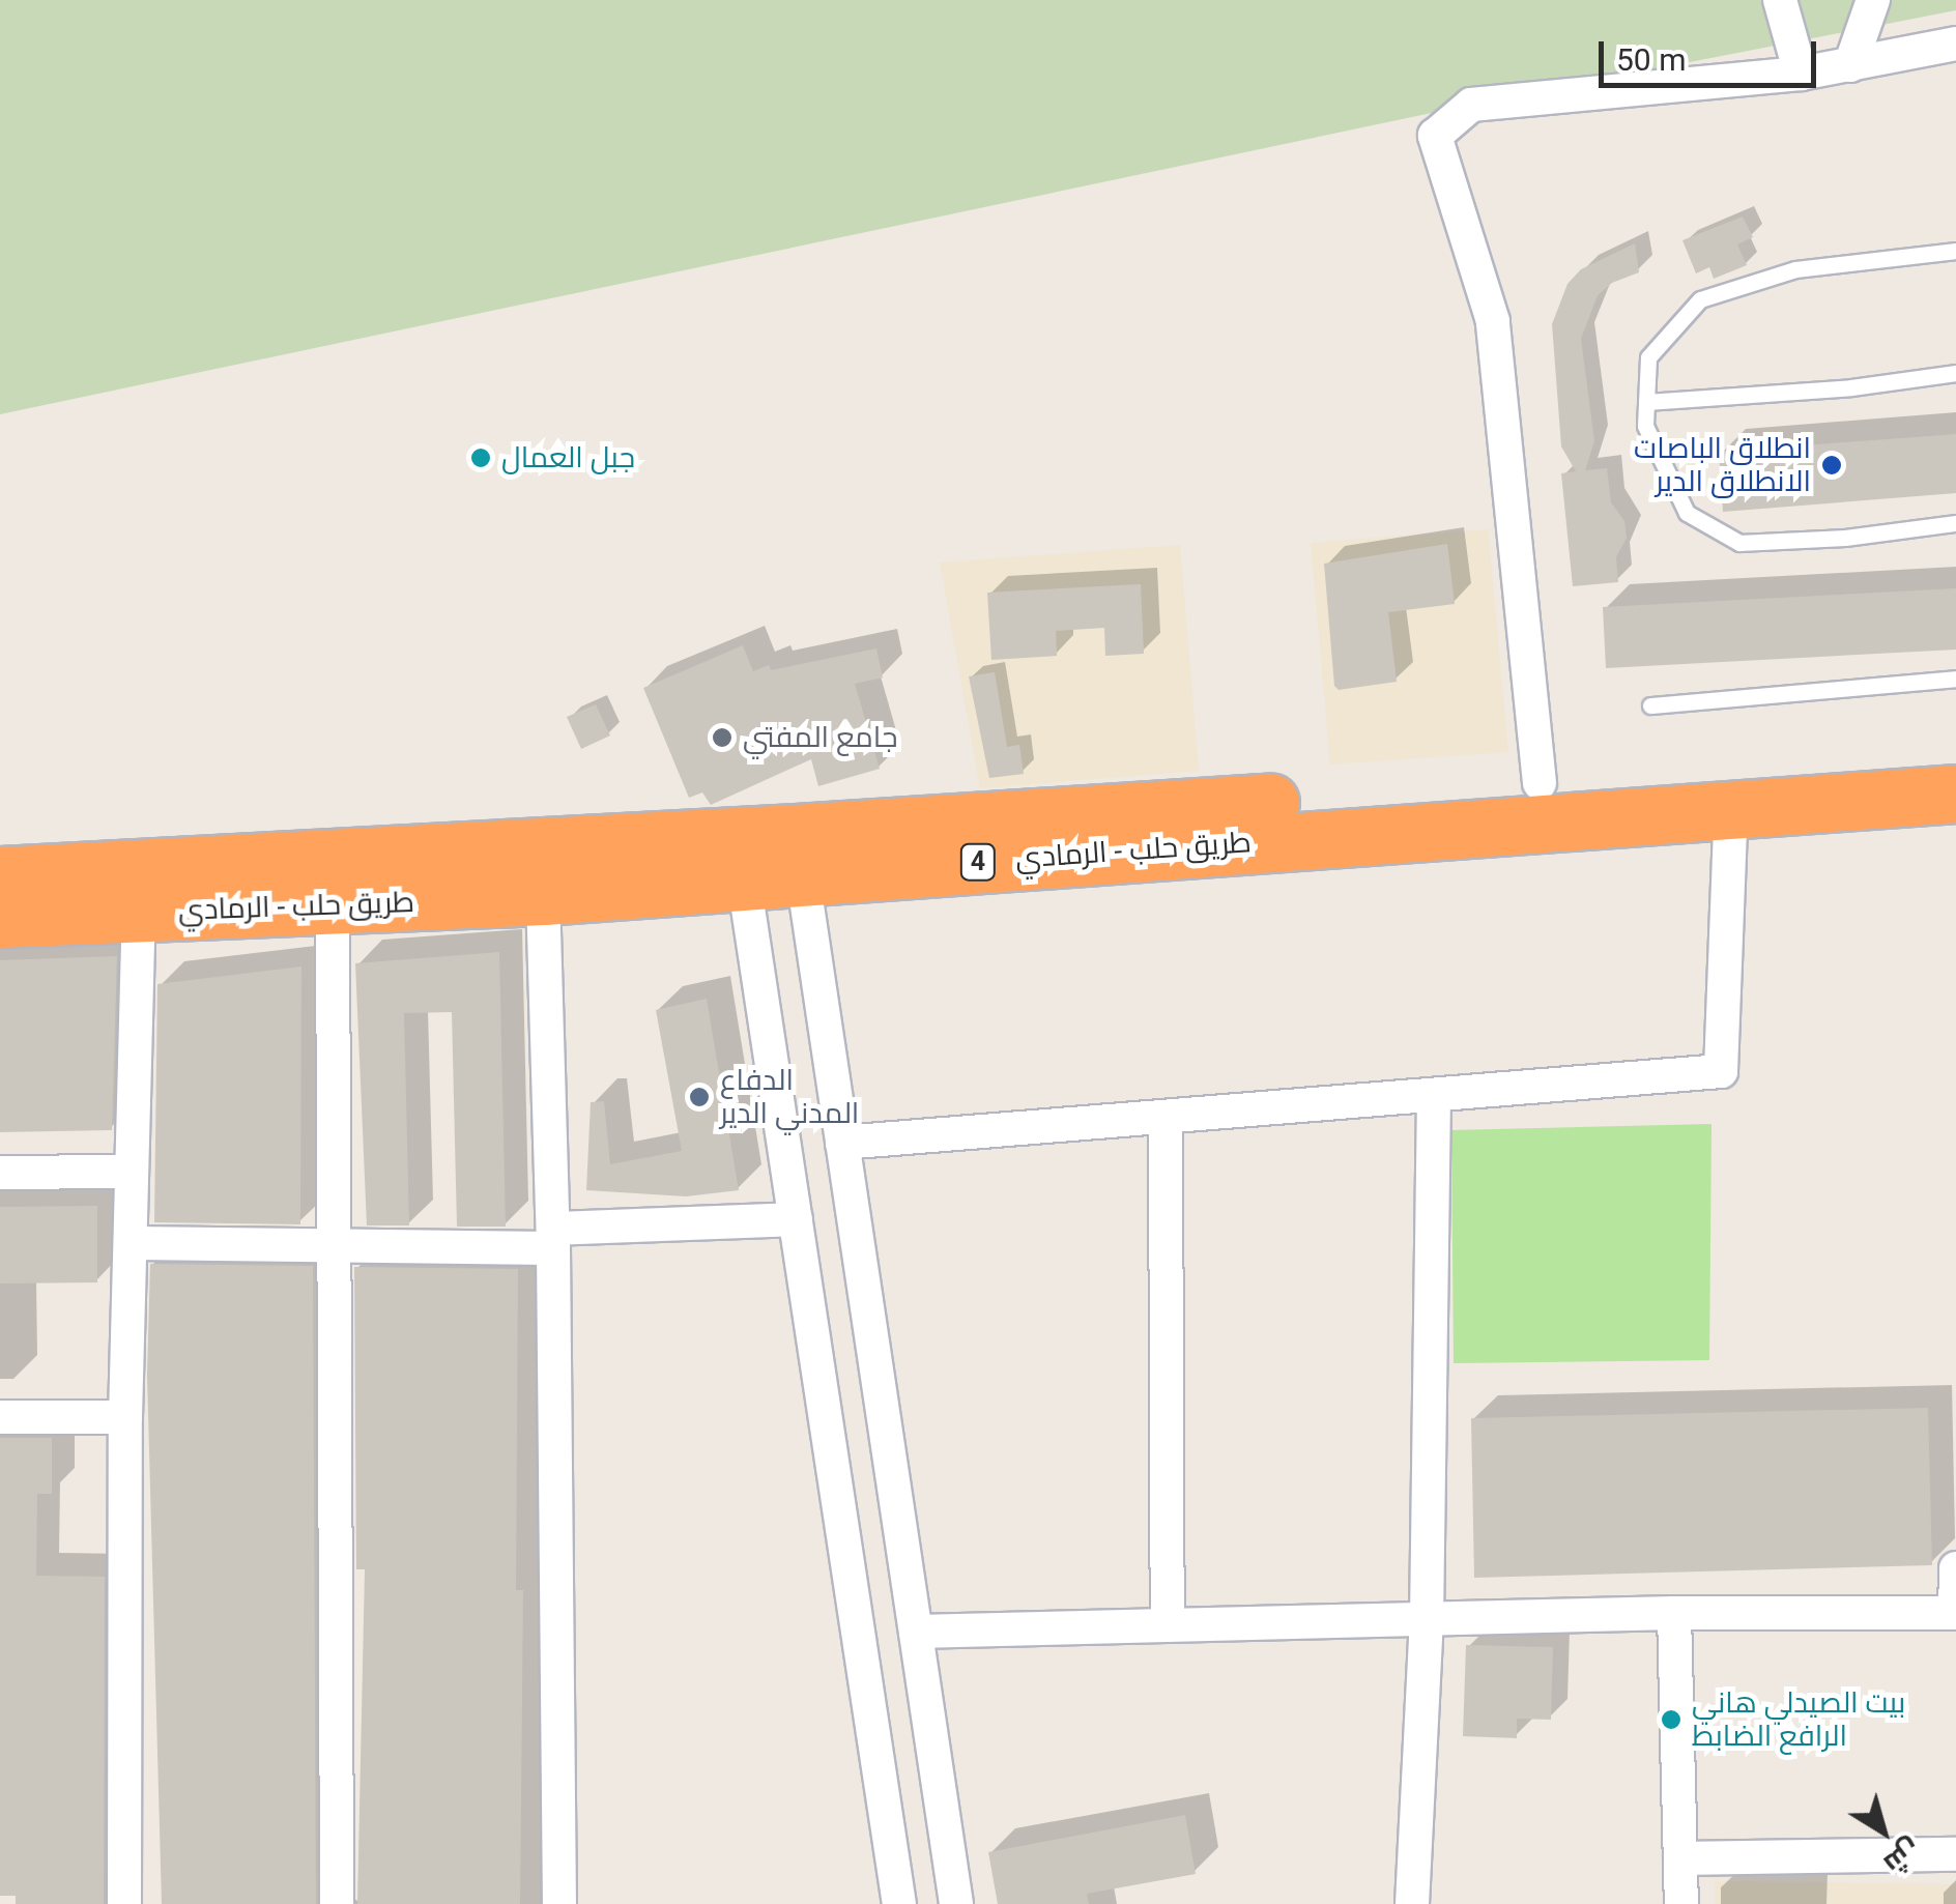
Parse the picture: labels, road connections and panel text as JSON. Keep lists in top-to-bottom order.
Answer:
{
  "streets": {
    "highway": ["طريق حلب - الرمادي", "4"]
  },
  "places": [
    "جبل العمال",
    "انطلاق الباصات الانطلاق الدير",
    "جامع المفتي",
    "الدفاع المدني الدير",
    "بيت الصيدلي هاني الرافع الضابط"
  ],
  "scale_bar": "50 m",
  "north": "bottom right"
}
